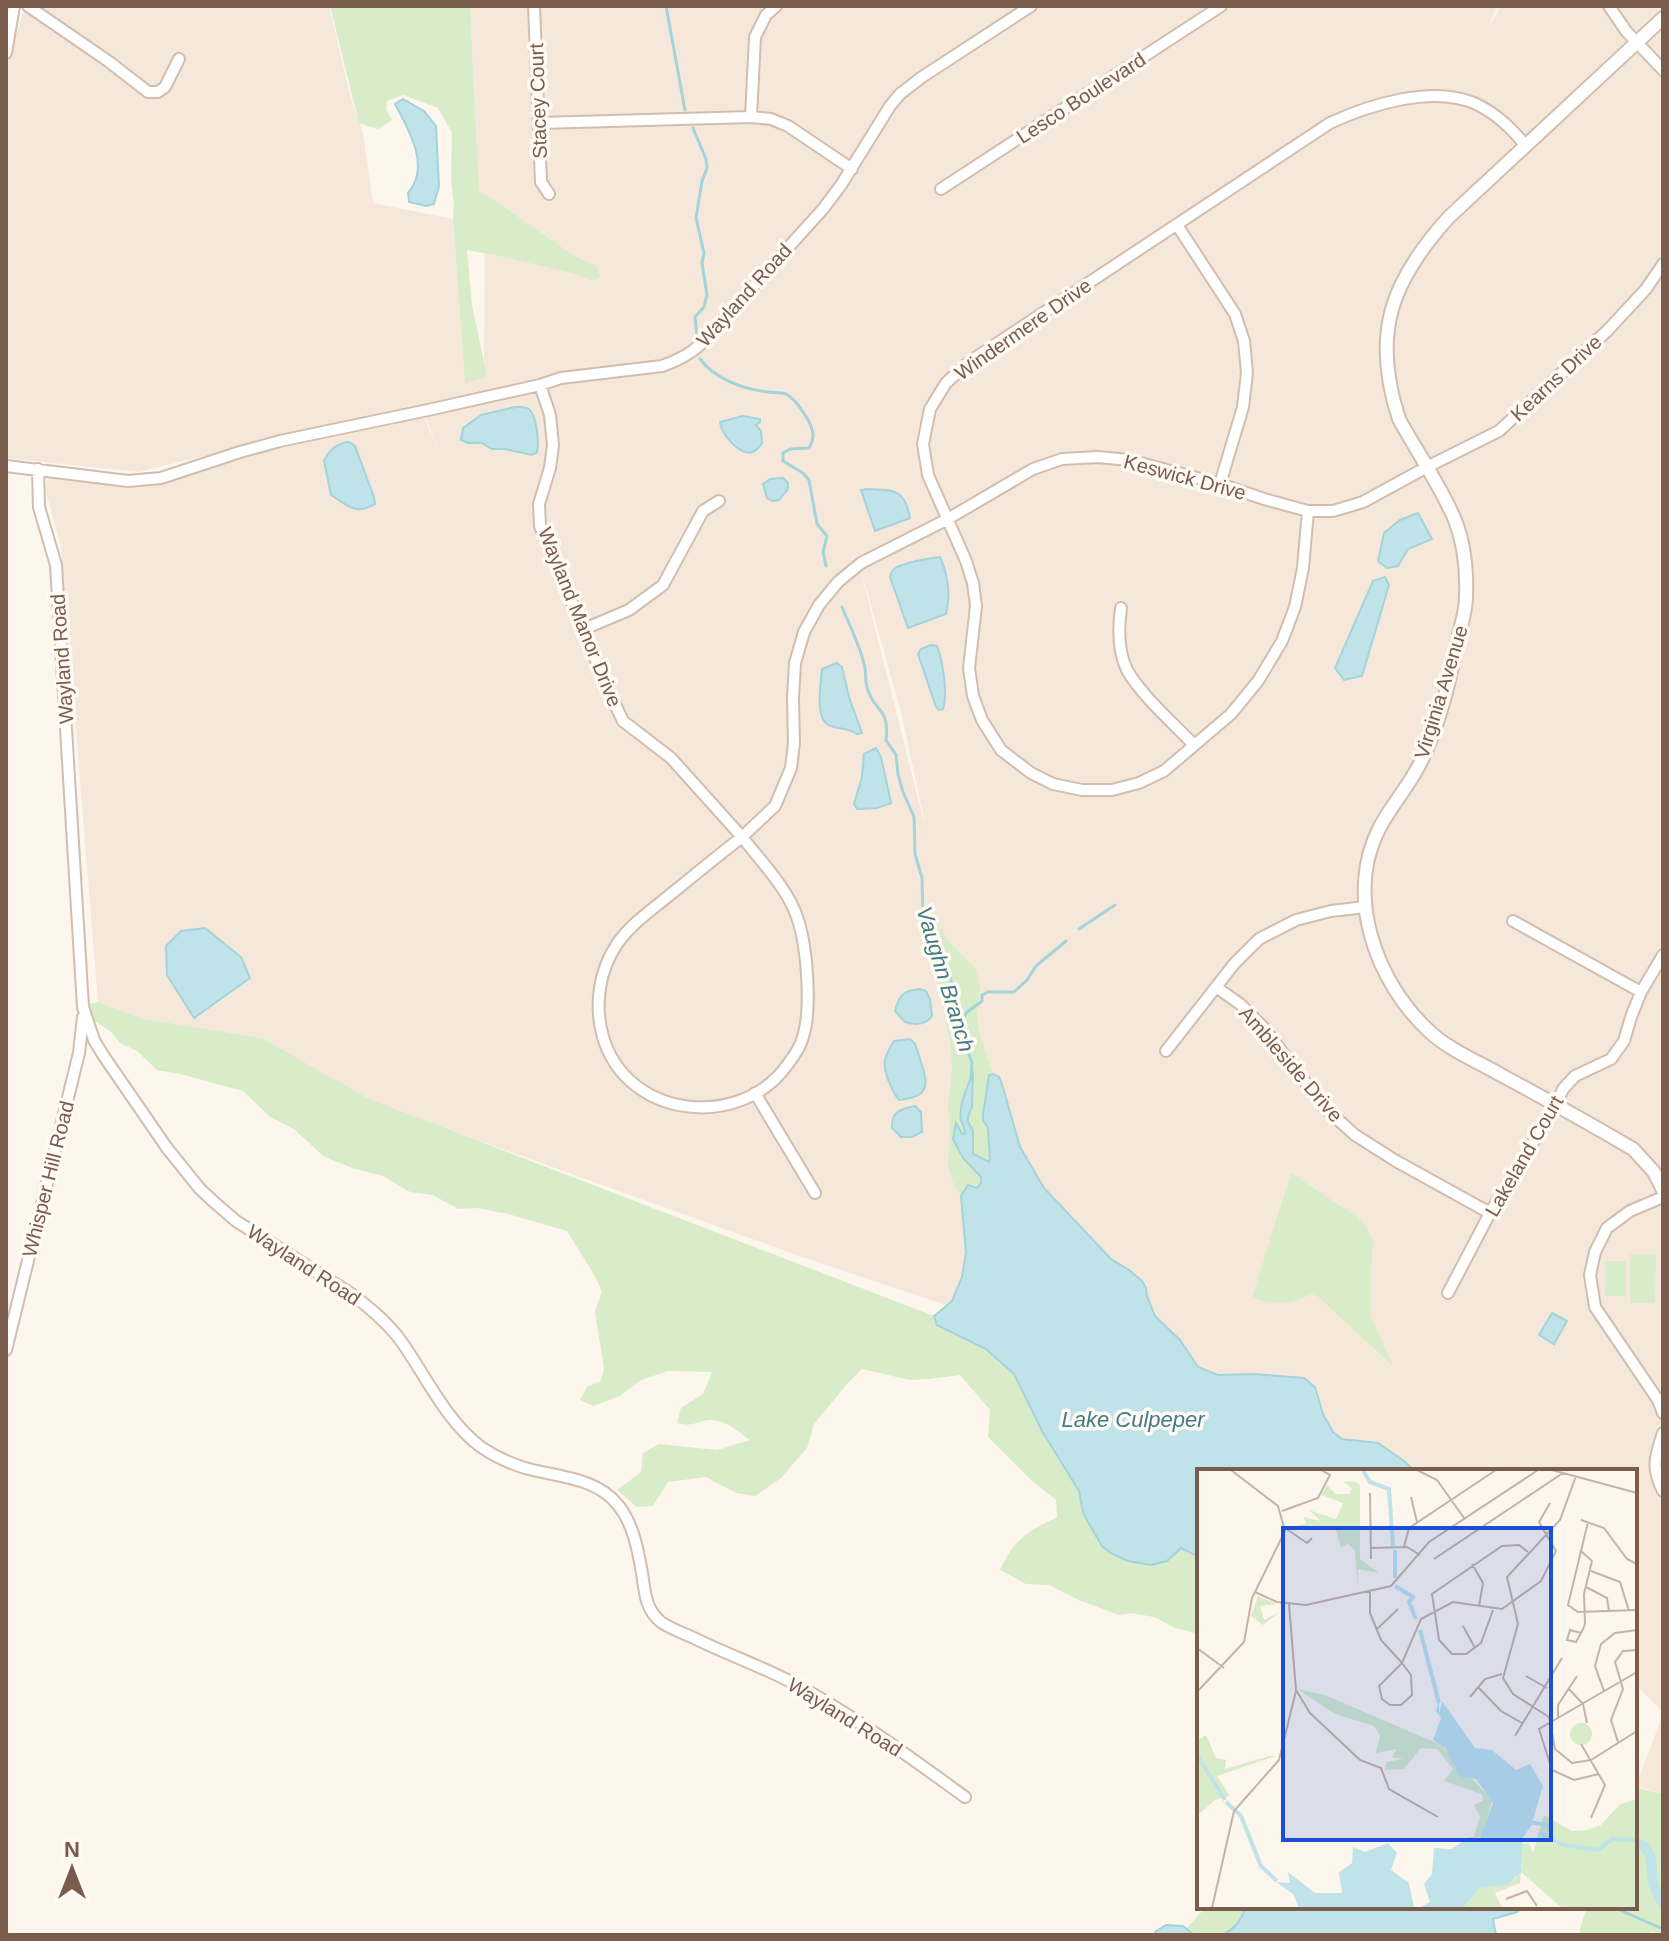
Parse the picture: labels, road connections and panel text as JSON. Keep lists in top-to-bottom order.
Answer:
{
  "streets": {
    "street": [
      "Lesco Boulevard",
      "Stacey Court",
      "Wayland Road",
      "Windermere Drive",
      "Kearns Drive",
      "Keswick Drive",
      "Wayland Manor Drive",
      "Virginia Avenue",
      "Ambleside Drive",
      "Lakeland Court",
      "Whisper Hill Road"
    ]
  },
  "crossings": [
    ["Wayland Road", "Wayland Manor Drive"],
    ["Wayland Road", "Whisper Hill Road"],
    ["Windermere Drive", "Keswick Drive"],
    ["Windermere Drive", "Virginia Avenue"],
    ["Kearns Drive", "Keswick Drive"],
    ["Kearns Drive", "Virginia Avenue"],
    ["Keswick Drive", "Wayland Manor Drive"],
    ["Keswick Drive", "Virginia Avenue"],
    ["Virginia Avenue", "Lakeland Court"],
    ["Ambleside Drive", "Lakeland Court"]
  ],
  "water": ["Vaughn Branch", "Lake Culpeper"],
  "north": "top"
}
